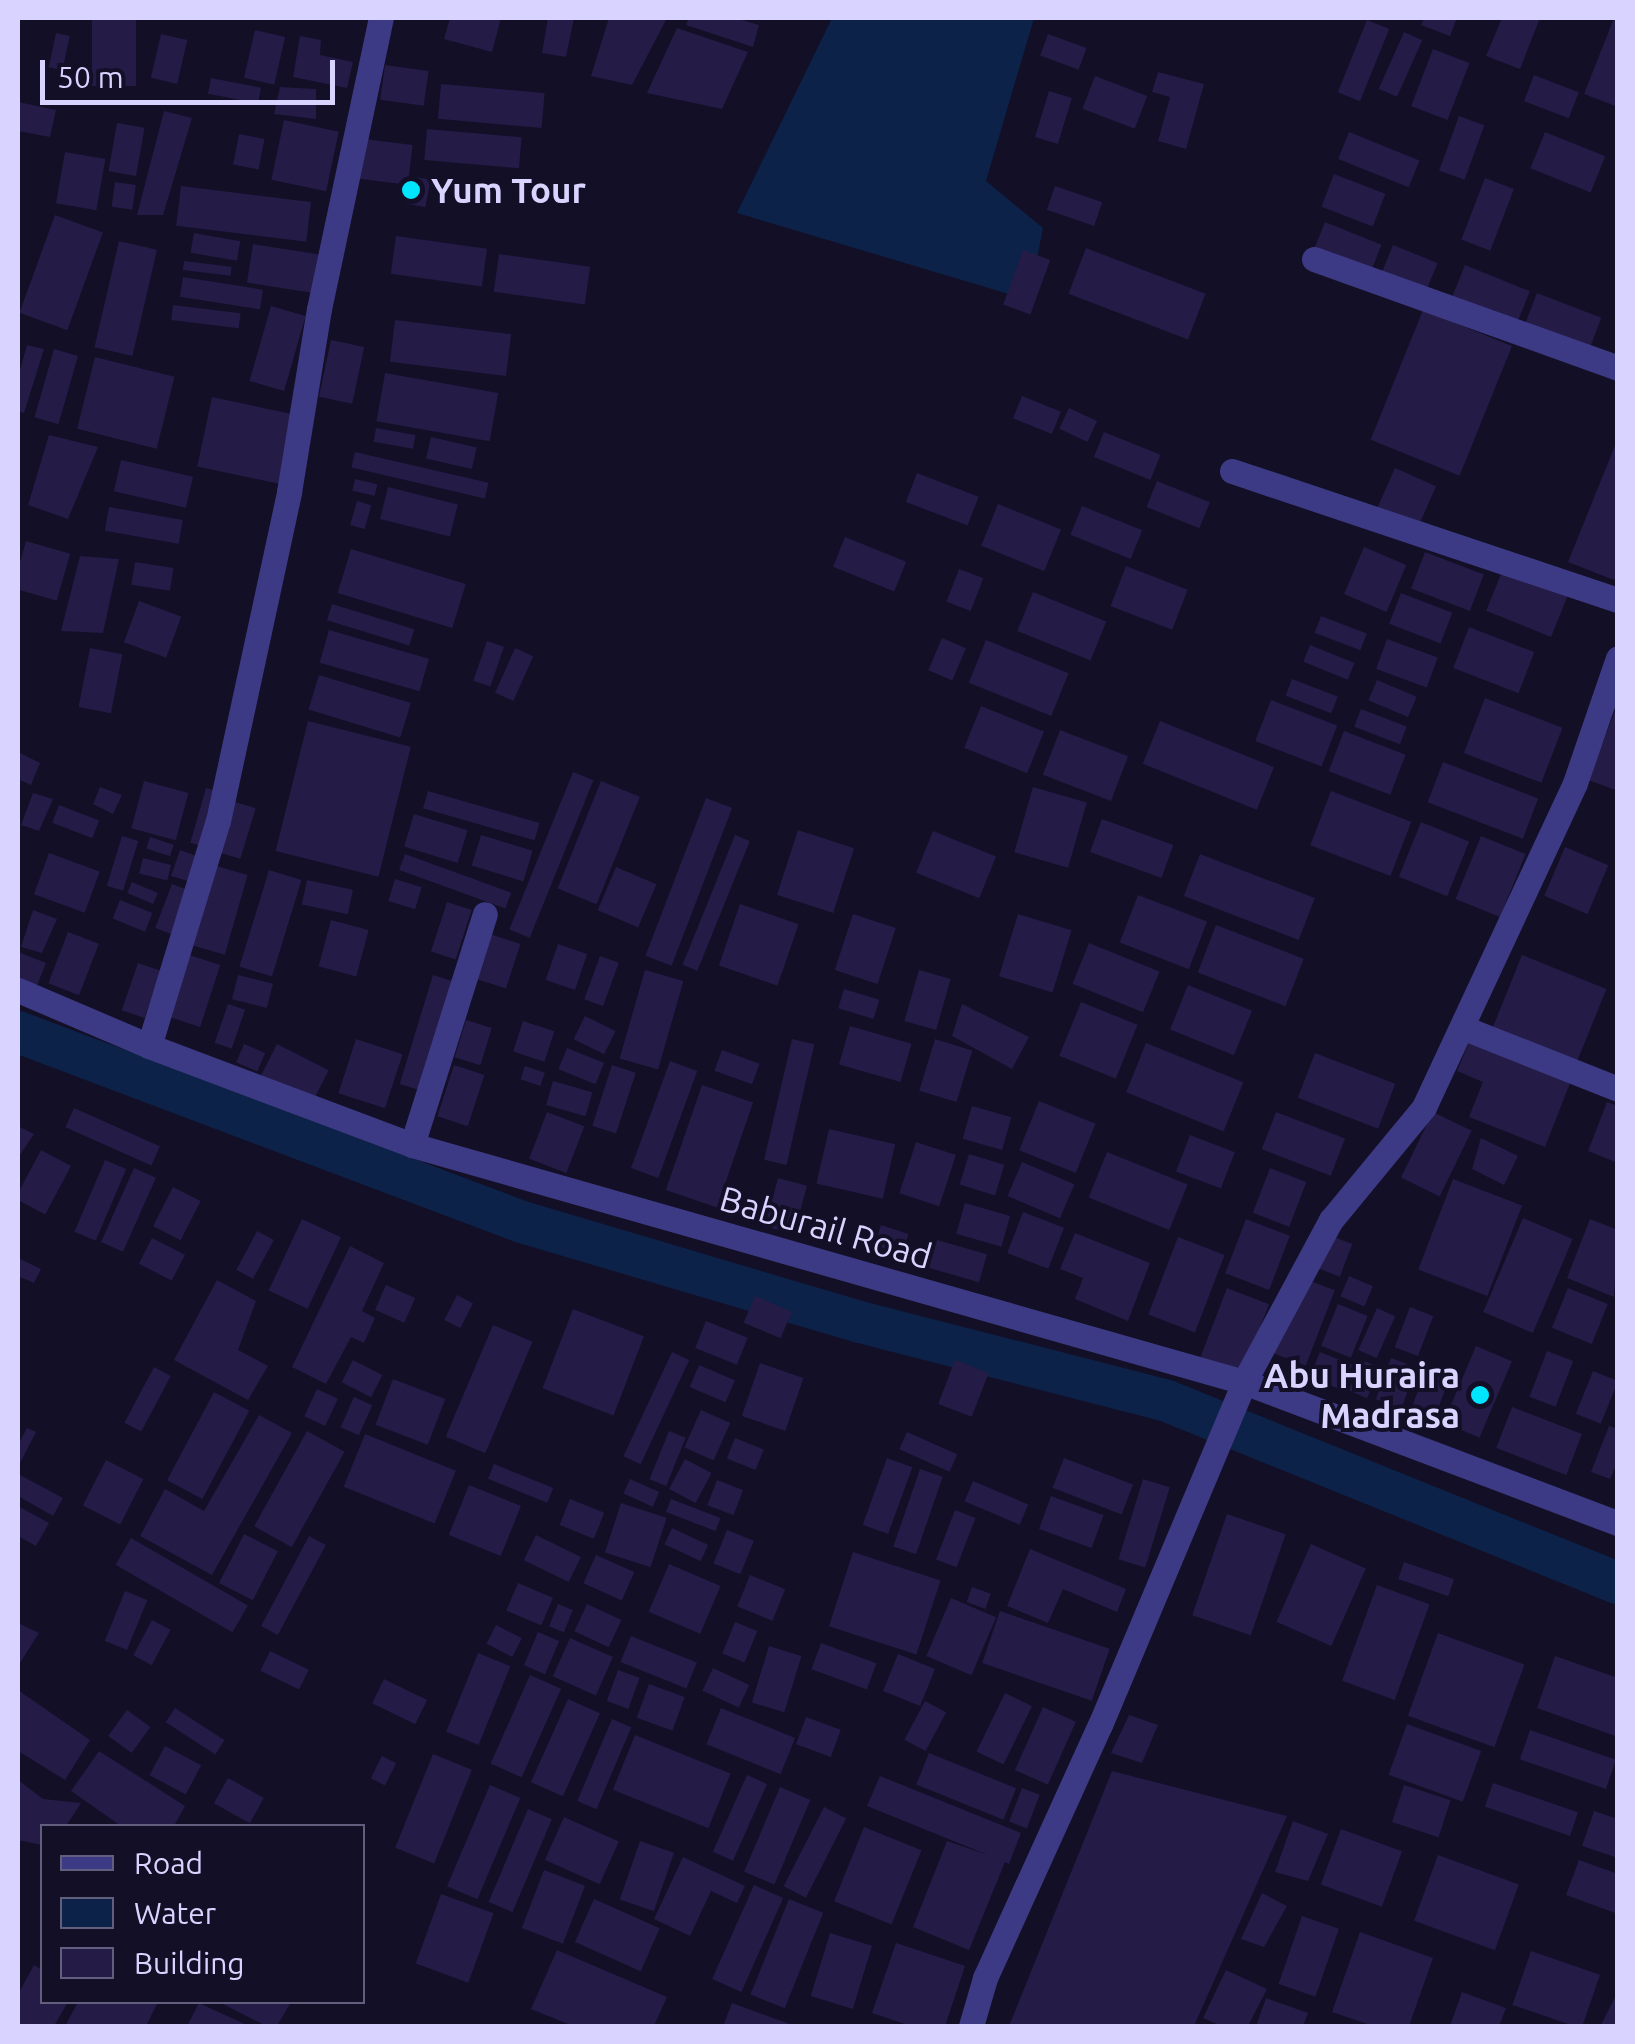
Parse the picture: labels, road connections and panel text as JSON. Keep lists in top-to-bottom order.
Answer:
{
  "streets": {
    "street": ["Baburail Road"]
  },
  "places": ["Yum Tour", "Abu Huraira Madrasa"],
  "legend": ["Road", "Water", "Building"],
  "scale_bar": "50 m"
}
